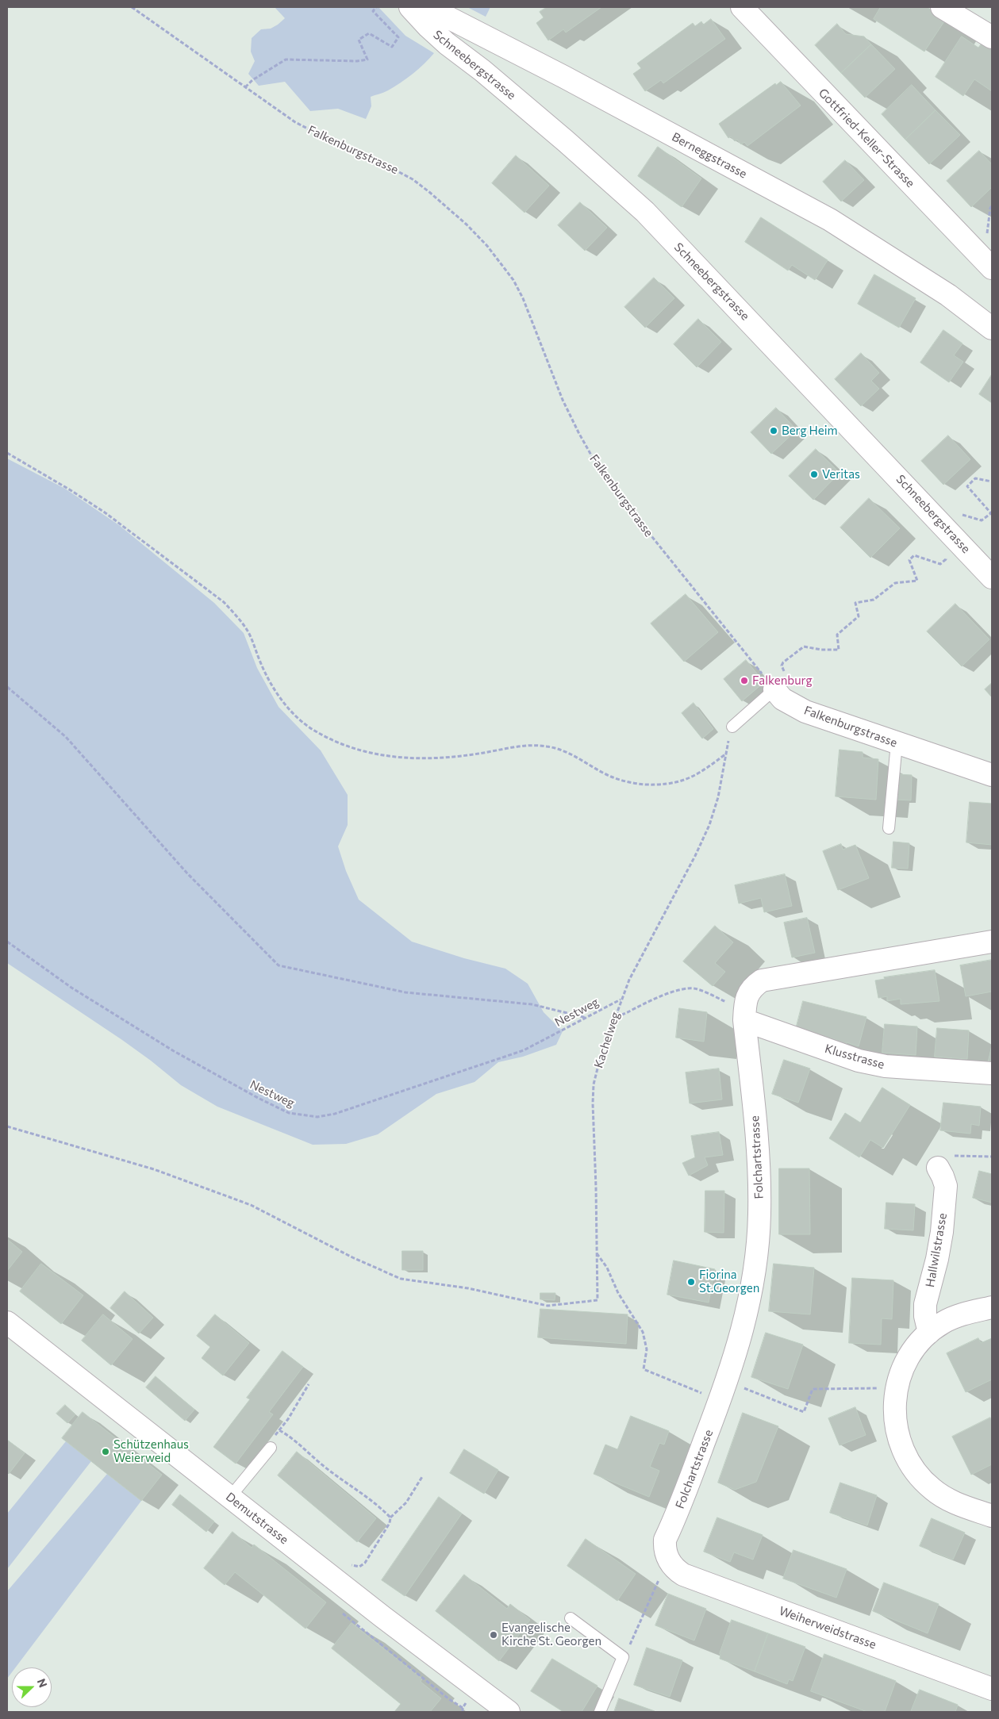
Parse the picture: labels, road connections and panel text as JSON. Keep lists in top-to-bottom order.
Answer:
{
  "streets": {
    "street": [
      "Schneebergstrasse",
      "Gottfried-Keller-Strasse",
      "Falkenburgstrasse",
      "Berneggstrasse",
      "Klusstrasse",
      "Folchartstrasse",
      "Hallwilstrasse",
      "Demutstrasse",
      "Weiherweidstrasse"
    ],
    "path": ["Nestweg", "Kachelweg"]
  },
  "crossings": [
    ["Schneebergstrasse", "Berneggstrasse"],
    ["Nestweg", "Kachelweg"],
    ["Klusstrasse", "Folchartstrasse"],
    ["Folchartstrasse", "Weiherweidstrasse"]
  ],
  "places": [
    "Berg Heim",
    "Veritas",
    "Falkenburg",
    "Fiorina St.Georgen",
    "Schützenhaus Weierweid",
    "Evangelische Kirche St. Georgen"
  ],
  "north": "right"
}
